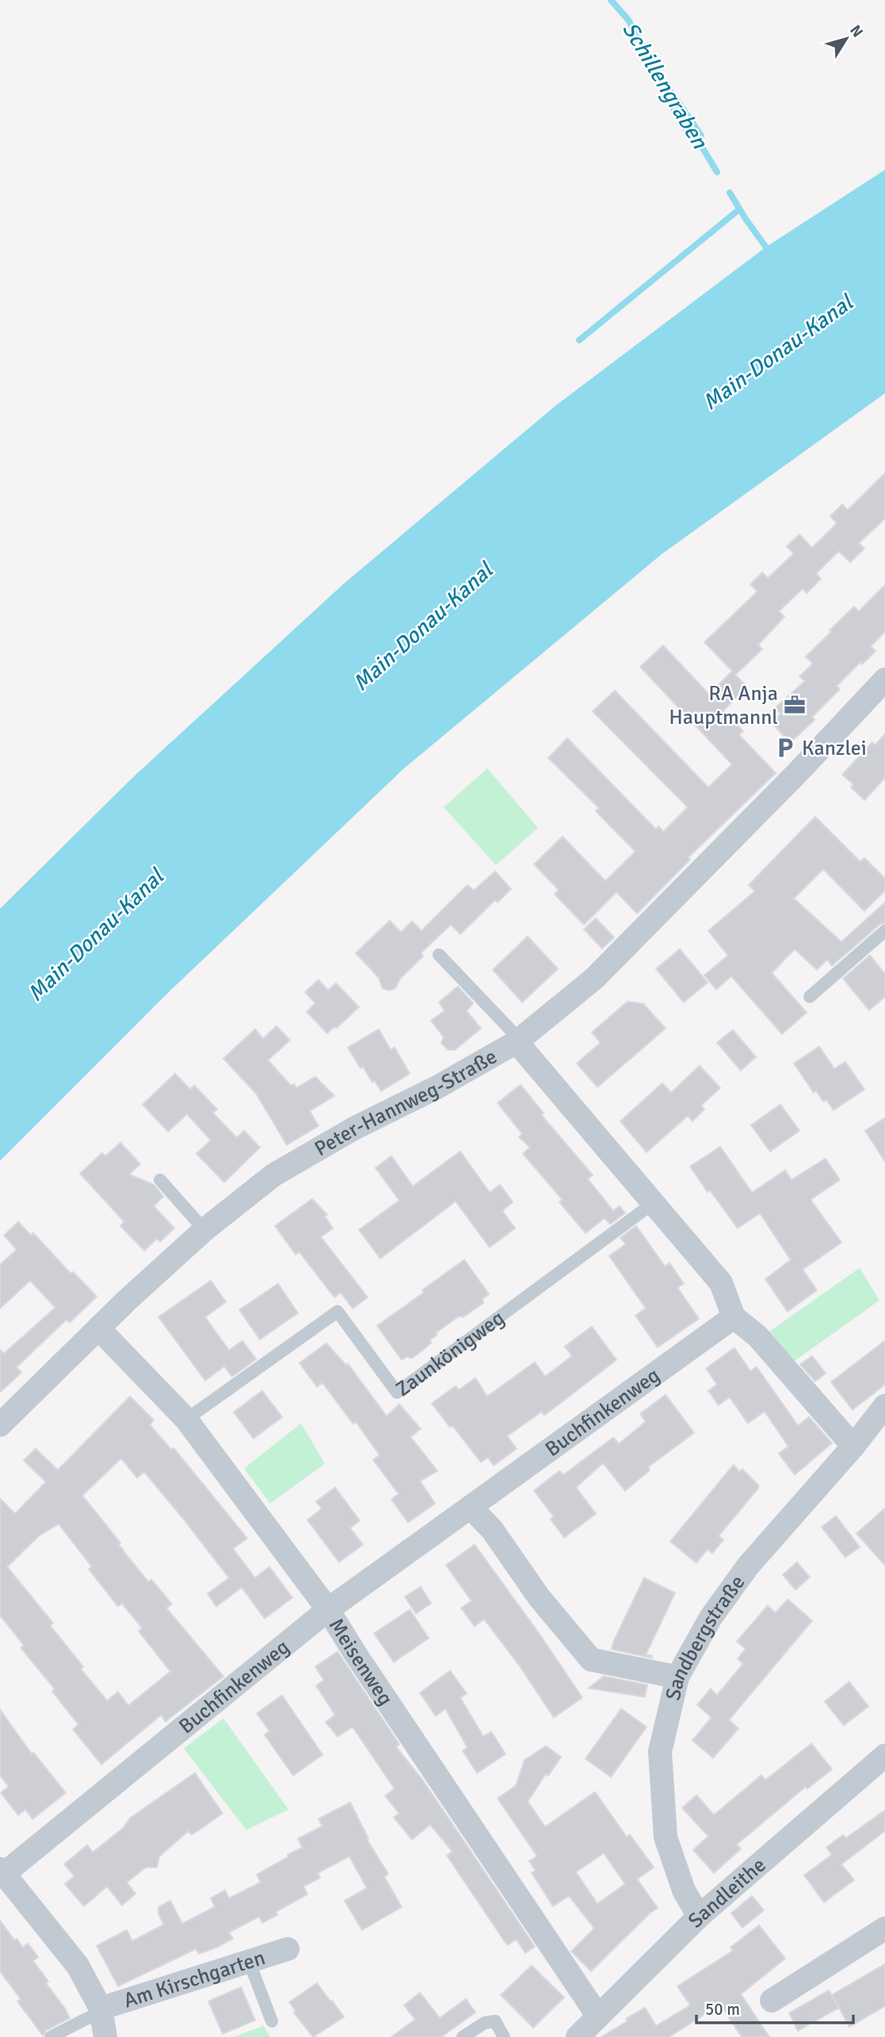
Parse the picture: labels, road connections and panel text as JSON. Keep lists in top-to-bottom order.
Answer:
{
  "streets": {
    "street": [
      "Peter-Hannweg-Straße",
      "Buchfinkenweg",
      "Sandbergstraße",
      "Meisenweg",
      "Sandleithe",
      "Am Kirschgarten"
    ],
    "lane": ["Zaunkönigweg"]
  },
  "crossings": [
    ["Peter-Hannweg-Straße", "Meisenweg"],
    ["Zaunkönigweg", "Meisenweg"],
    ["Buchfinkenweg", "Meisenweg"],
    ["Buchfinkenweg", "Am Kirschgarten"],
    ["Sandbergstraße", "Sandleithe"],
    ["Meisenweg", "Sandleithe"]
  ],
  "water": ["Schillengraben", "Main-Donau-Kanal"],
  "places": {
    "office": ["RA Anja Hauptmannl"],
    "parking": ["Kanzlei"]
  },
  "scale_bar": "50 m",
  "north": "top right"
}
